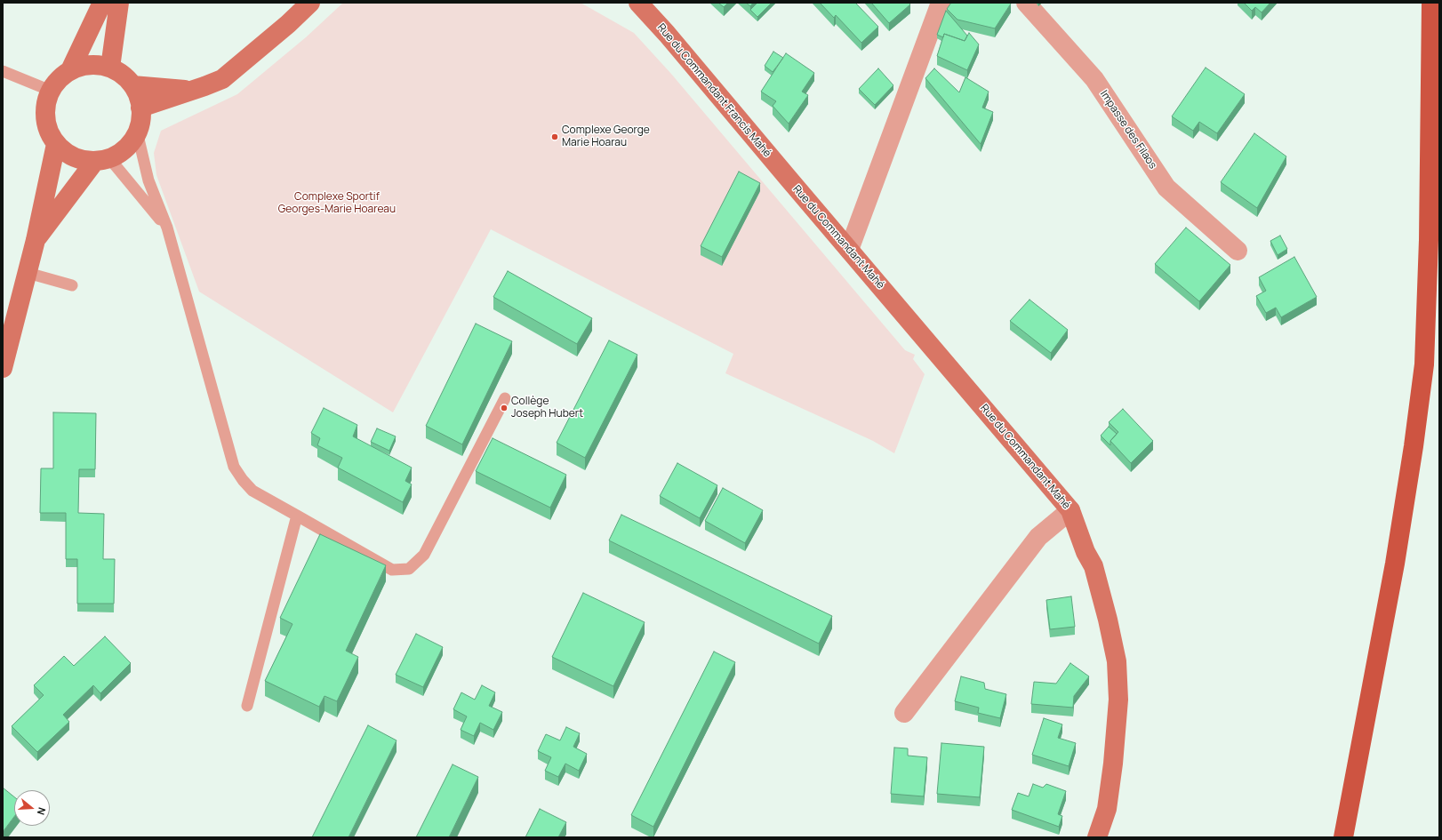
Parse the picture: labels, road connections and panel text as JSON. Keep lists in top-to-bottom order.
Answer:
{
  "streets": {
    "street": ["Rue du Commandant Francis Mahé", "Impasse des Filaos", "Rue du Commandant Mahé"]
  },
  "crossings": [
    ["Rue du Commandant Francis Mahé", "Rue du Commandant Mahé"]
  ],
  "parks": ["Complexe Sportif Georges-Marie Hoareau"],
  "places": ["Complexe George Marie Hoarau", "Collège Joseph Hubert"],
  "north": "right"
}
